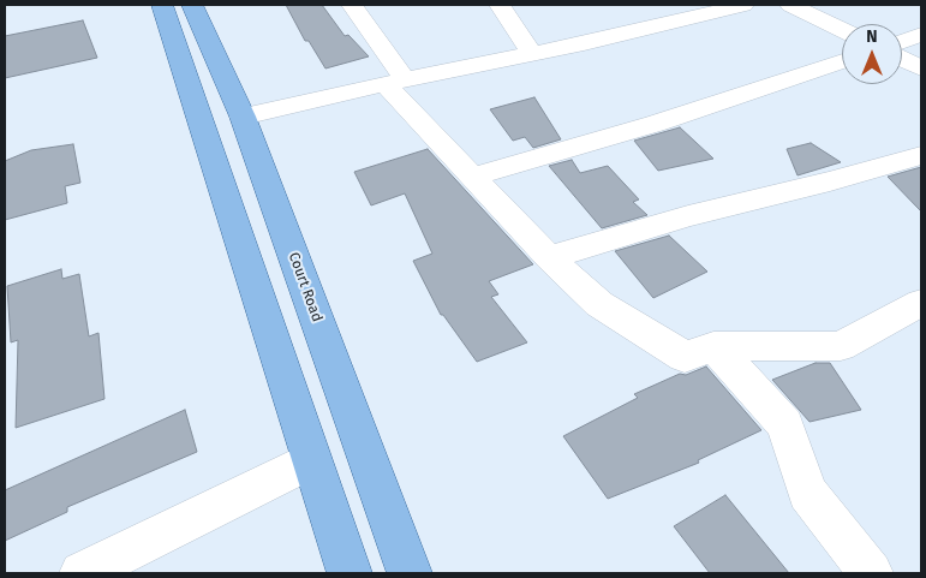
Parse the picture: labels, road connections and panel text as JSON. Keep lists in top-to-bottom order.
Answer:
{
  "streets": {
    "main road": ["Court Road"]
  },
  "north": "top"
}
